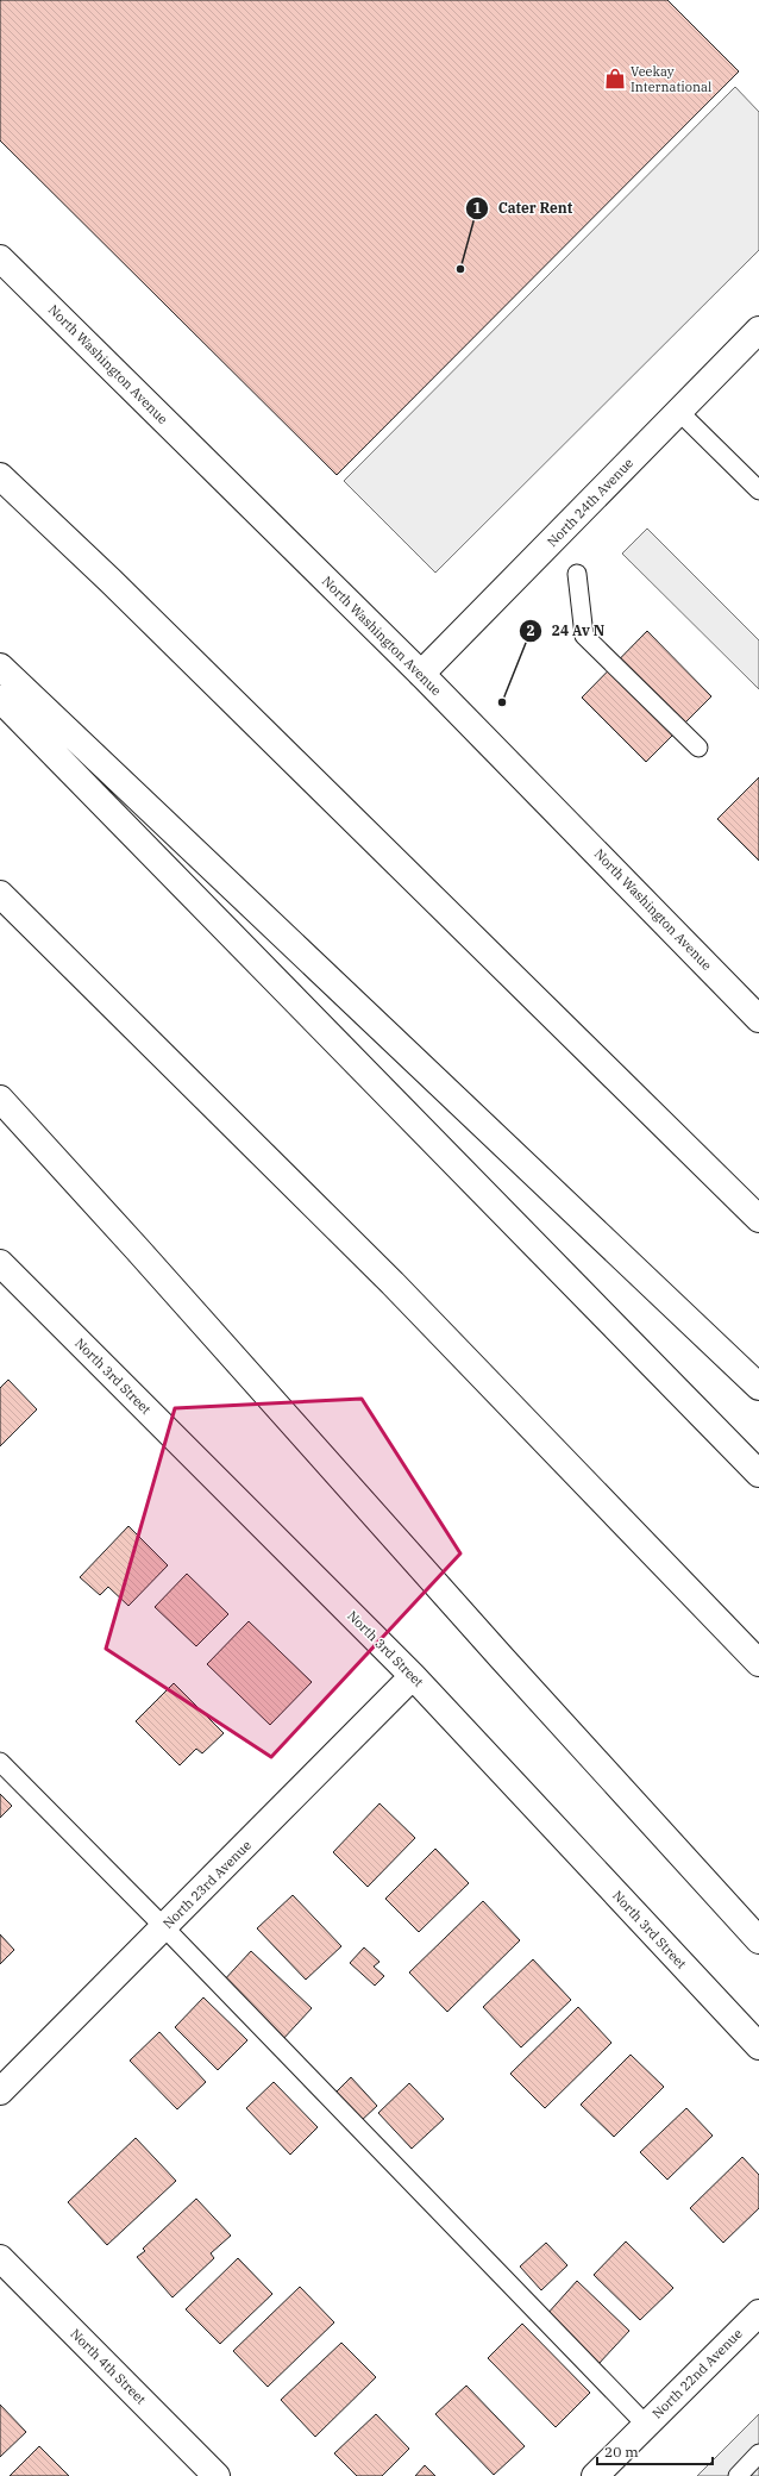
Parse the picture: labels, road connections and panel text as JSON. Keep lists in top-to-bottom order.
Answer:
{
  "streets": {
    "main road": [
      "North Washington Avenue",
      "North 24th Avenue",
      "North 3rd Street",
      "North 23rd Avenue",
      "North 4th Street",
      "North 22nd Avenue"
    ]
  },
  "crossings": [
    ["North Washington Avenue", "North 24th Avenue"],
    ["North 3rd Street", "North 23rd Avenue"]
  ],
  "places": {
    "shop": ["Veekay International"],
    "other": ["Cater Rent", "24 Av N"]
  },
  "scale_bar": "20 m"
}
